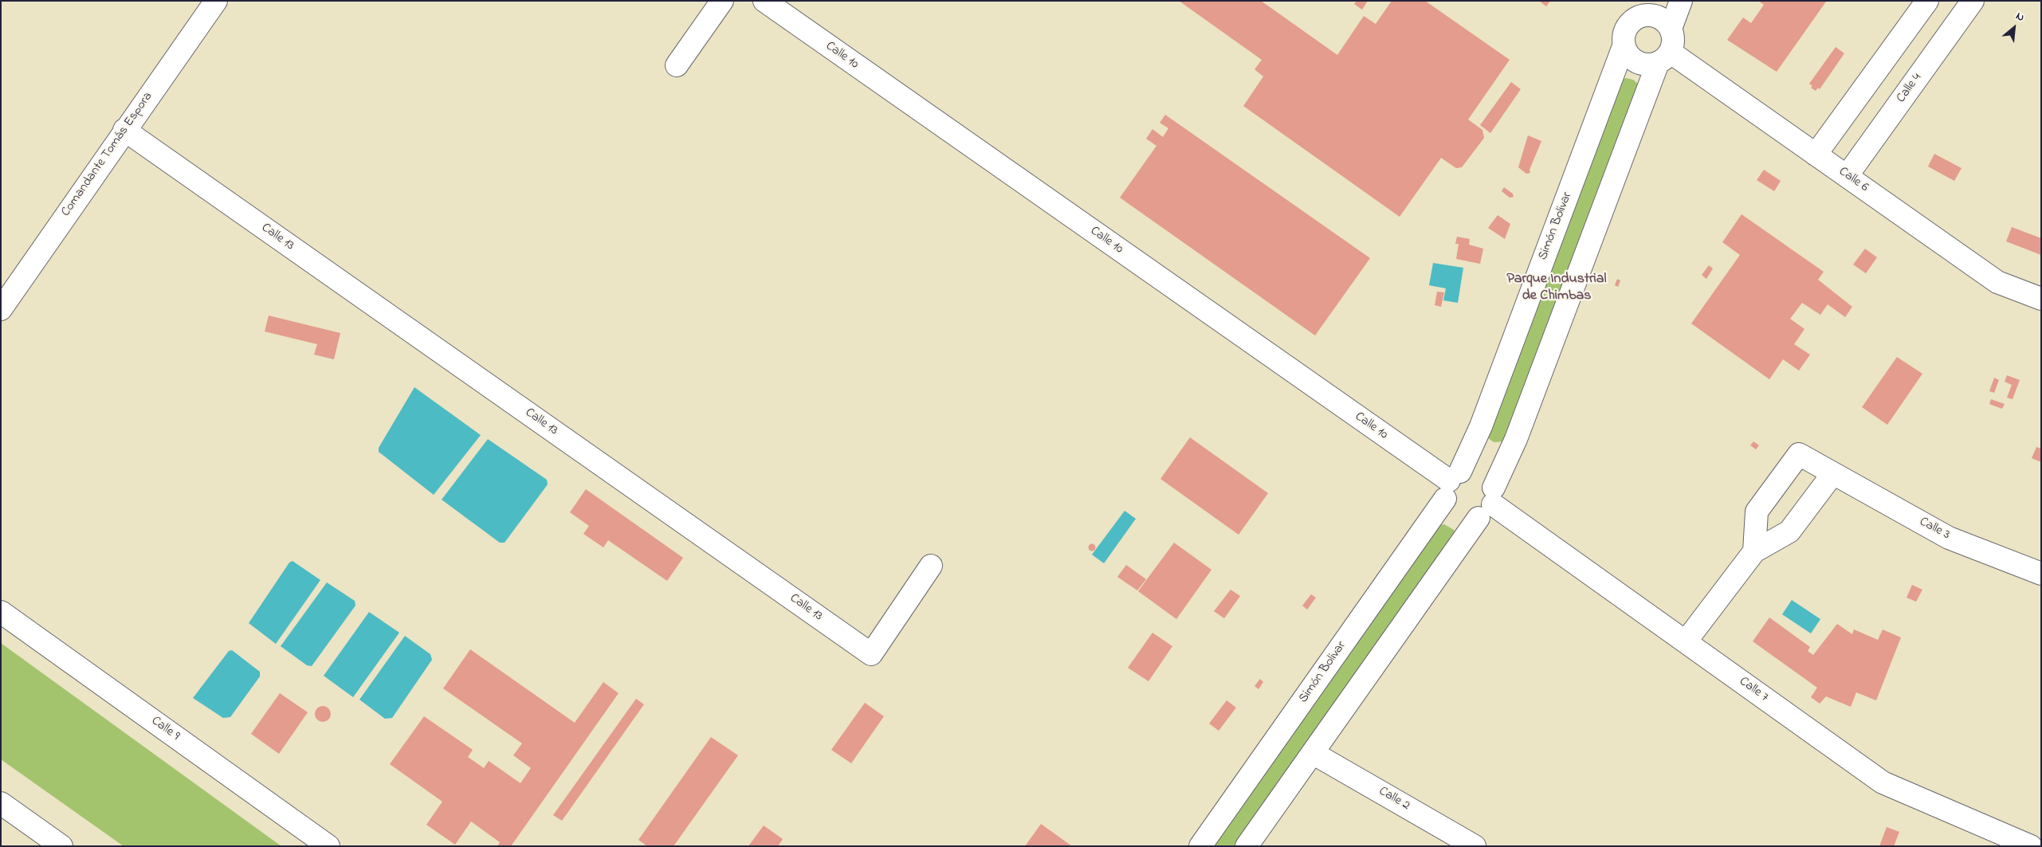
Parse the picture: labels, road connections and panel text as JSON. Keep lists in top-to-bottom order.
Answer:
{
  "streets": {
    "street": [
      "Calle 10",
      "Calle 4",
      "Comandante Tomás Espora",
      "Calle 6",
      "Simón Bolivar",
      "Calle 13",
      "Calle 3",
      "Calle 7",
      "Calle 9",
      "Calle 2"
    ]
  },
  "crossings": [
    ["Calle 10", "Simón Bolivar"],
    ["Calle 10", "Calle 7"],
    ["Calle 4", "Calle 6"],
    ["Comandante Tomás Espora", "Calle 13"],
    ["Calle 6", "Simón Bolivar"],
    ["Simón Bolivar", "Calle 7"]
  ],
  "districts": ["Parque Industrial de Chimbas"],
  "north": "top right"
}
